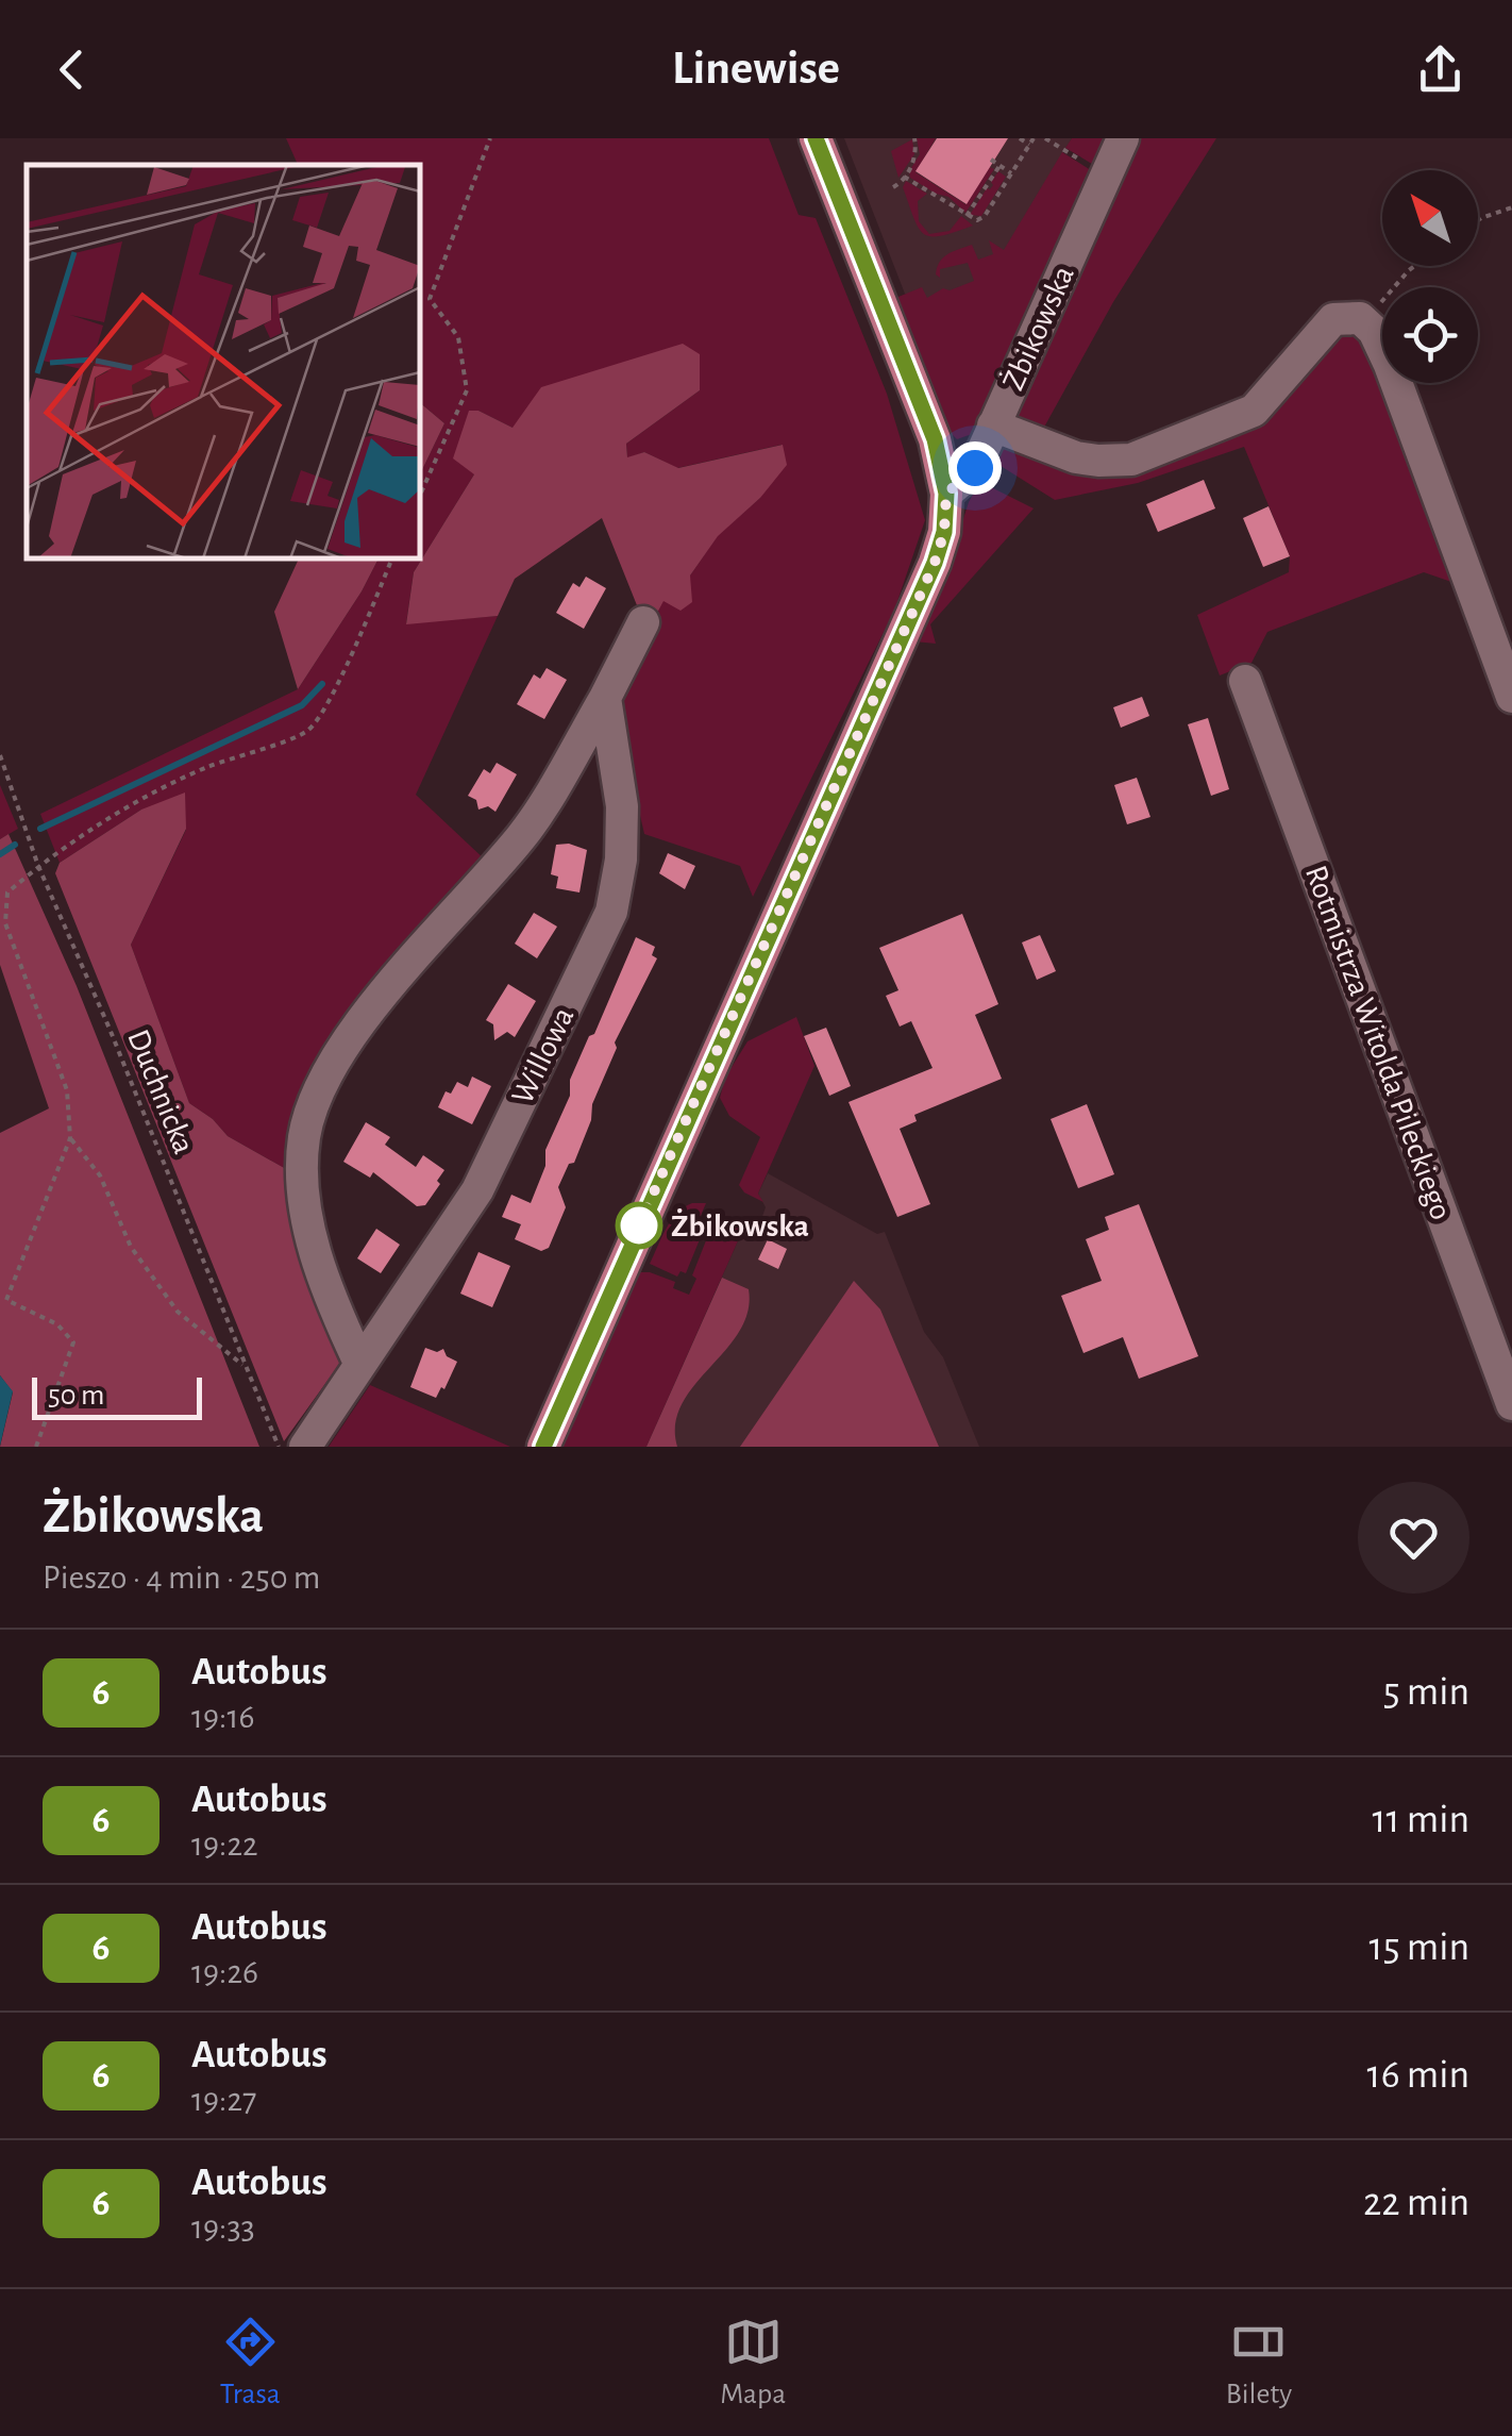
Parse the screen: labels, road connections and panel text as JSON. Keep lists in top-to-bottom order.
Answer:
{
  "streets": {
    "street": ["Żbikowska", "Rotmistrza Witolda Pileckiego", "Willowa"],
    "path": ["Duchnicka"]
  },
  "places": ["Żbikowska"],
  "lines": ["bus line 6"],
  "scale_bar": "50 m",
  "north": "top left",
  "page": {
    "header": "Linewise",
    "scale": "50 m",
    "heading": ["Żbikowska", "Pieszo · 4 min · 250 m"],
    "list": [
      {
        "mark": "6",
        "name": "Autobus",
        "note": "19:16",
        "value": "5 min"
      },
      {
        "mark": "6",
        "name": "Autobus",
        "note": "19:22",
        "value": "11 min"
      },
      {
        "mark": "6",
        "name": "Autobus",
        "note": "19:26",
        "value": "15 min"
      },
      {
        "mark": "6",
        "name": "Autobus",
        "note": "19:27",
        "value": "16 min"
      },
      {
        "mark": "6",
        "name": "Autobus",
        "note": "19:33",
        "value": "22 min"
      }
    ],
    "tabs": ["Trasa", "Mapa", "Bilety"]
  }
}
